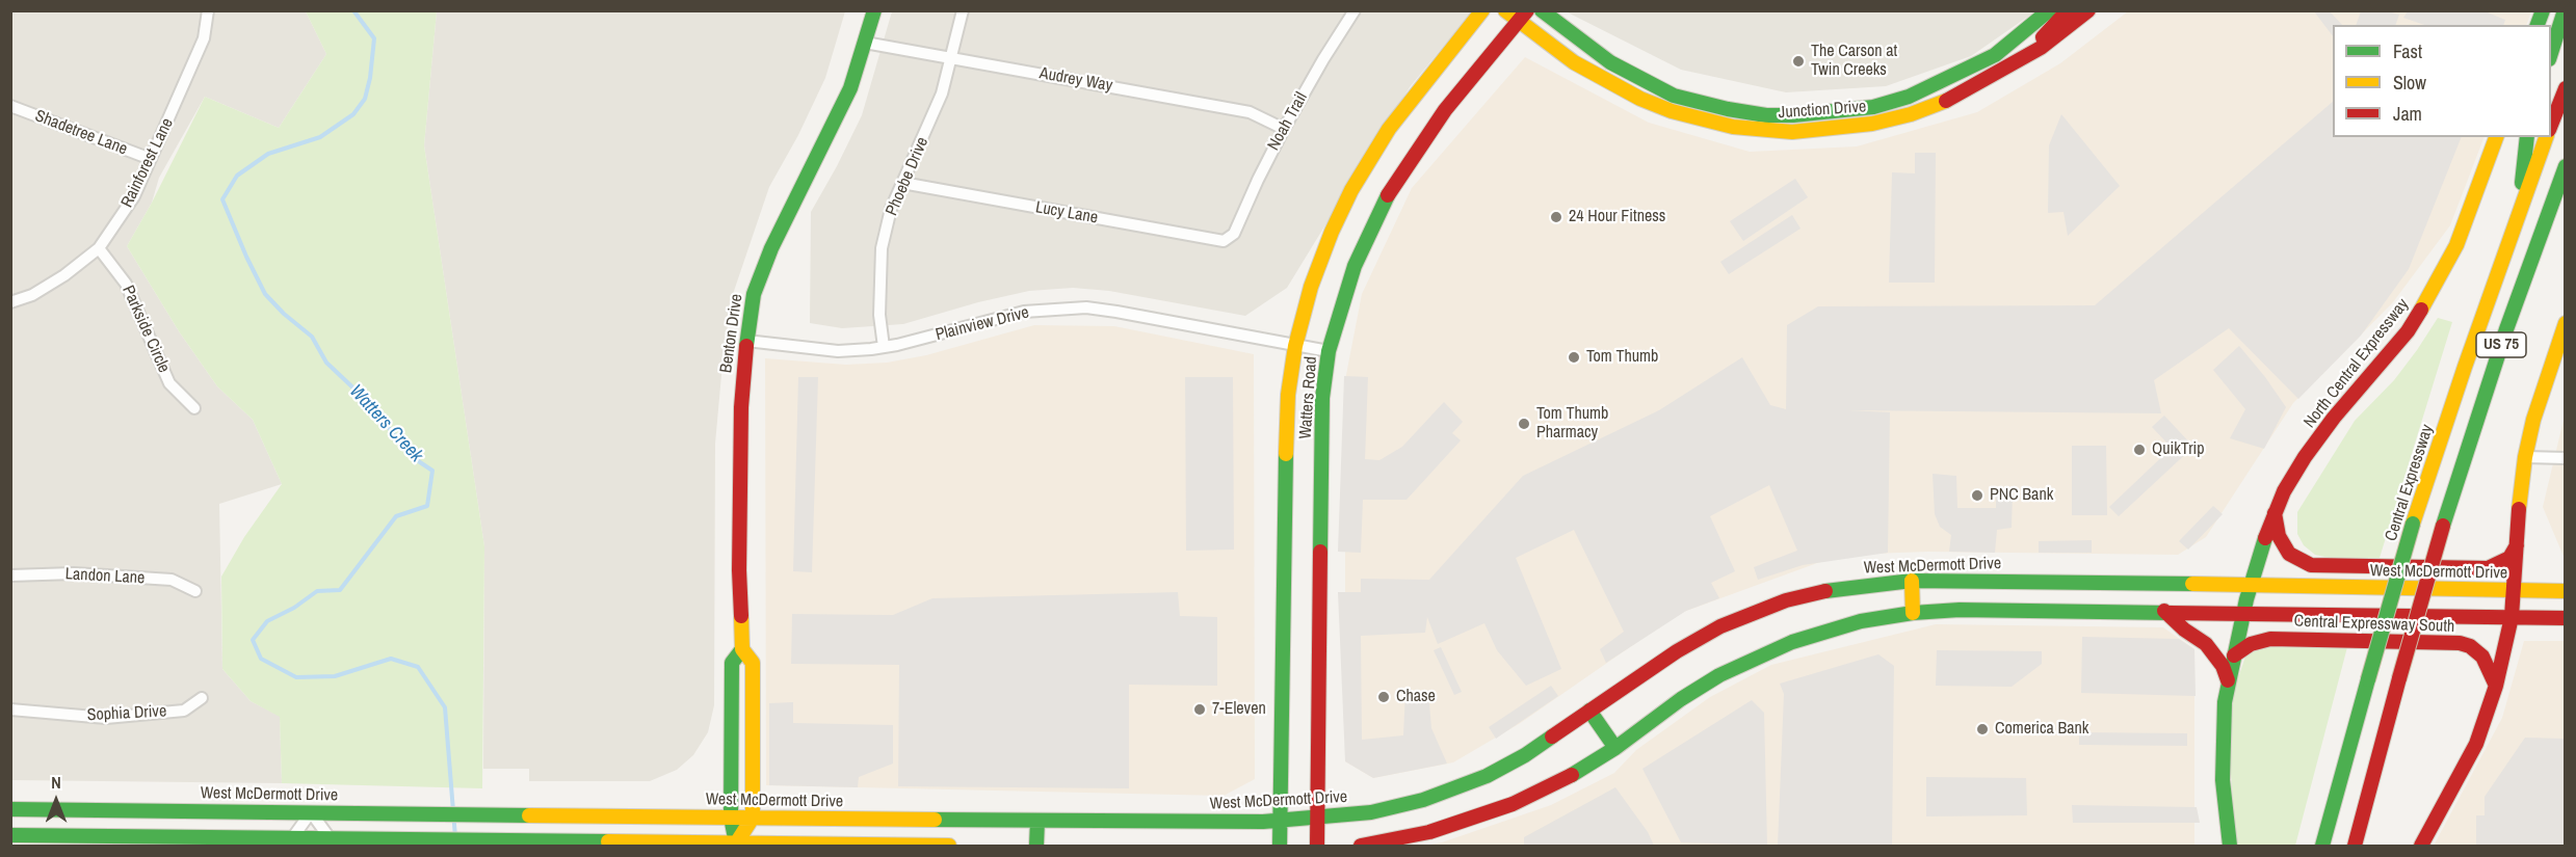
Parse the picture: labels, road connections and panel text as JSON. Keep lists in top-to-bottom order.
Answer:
{
  "streets": {
    "main road": [
      "Junction Drive",
      "Benton Drive",
      "US 75",
      "North Central Expressway",
      "Watters Road",
      "Central Expressway",
      "West McDermott Drive",
      "Central Expressway South"
    ],
    "street": [
      "Audrey Way",
      "Noah Trail",
      "Shadetree Lane",
      "Rainforest Lane",
      "Phoebe Drive",
      "Lucy Lane",
      "Plainview Drive",
      "Parkside Circle",
      "Landon Lane",
      "Sophia Drive"
    ]
  },
  "crossings": [
    ["Audrey Way", "Noah Trail"],
    ["Audrey Way", "Phoebe Drive"],
    ["Audrey Way", "Benton Drive"],
    ["Junction Drive", "Watters Road"],
    ["Noah Trail", "Lucy Lane"],
    ["Shadetree Lane", "Rainforest Lane"],
    ["Rainforest Lane", "Parkside Circle"],
    ["Phoebe Drive", "Lucy Lane"],
    ["Phoebe Drive", "Plainview Drive"],
    ["Plainview Drive", "Benton Drive"],
    ["Plainview Drive", "Watters Road"],
    ["Benton Drive", "West McDermott Drive"],
    ["North Central Expressway", "West McDermott Drive"],
    ["North Central Expressway", "Central Expressway South"],
    ["Watters Road", "West McDermott Drive"]
  ],
  "water": ["Watters Creek"],
  "places": [
    "The Carson at Twin Creeks",
    "24 Hour Fitness",
    "Tom Thumb",
    "Tom Thumb Pharmacy",
    "QuikTrip",
    "PNC Bank",
    "Chase",
    "7-Eleven",
    "Comerica Bank"
  ],
  "legend": ["Fast", "Slow", "Jam"],
  "north": "top"
}
